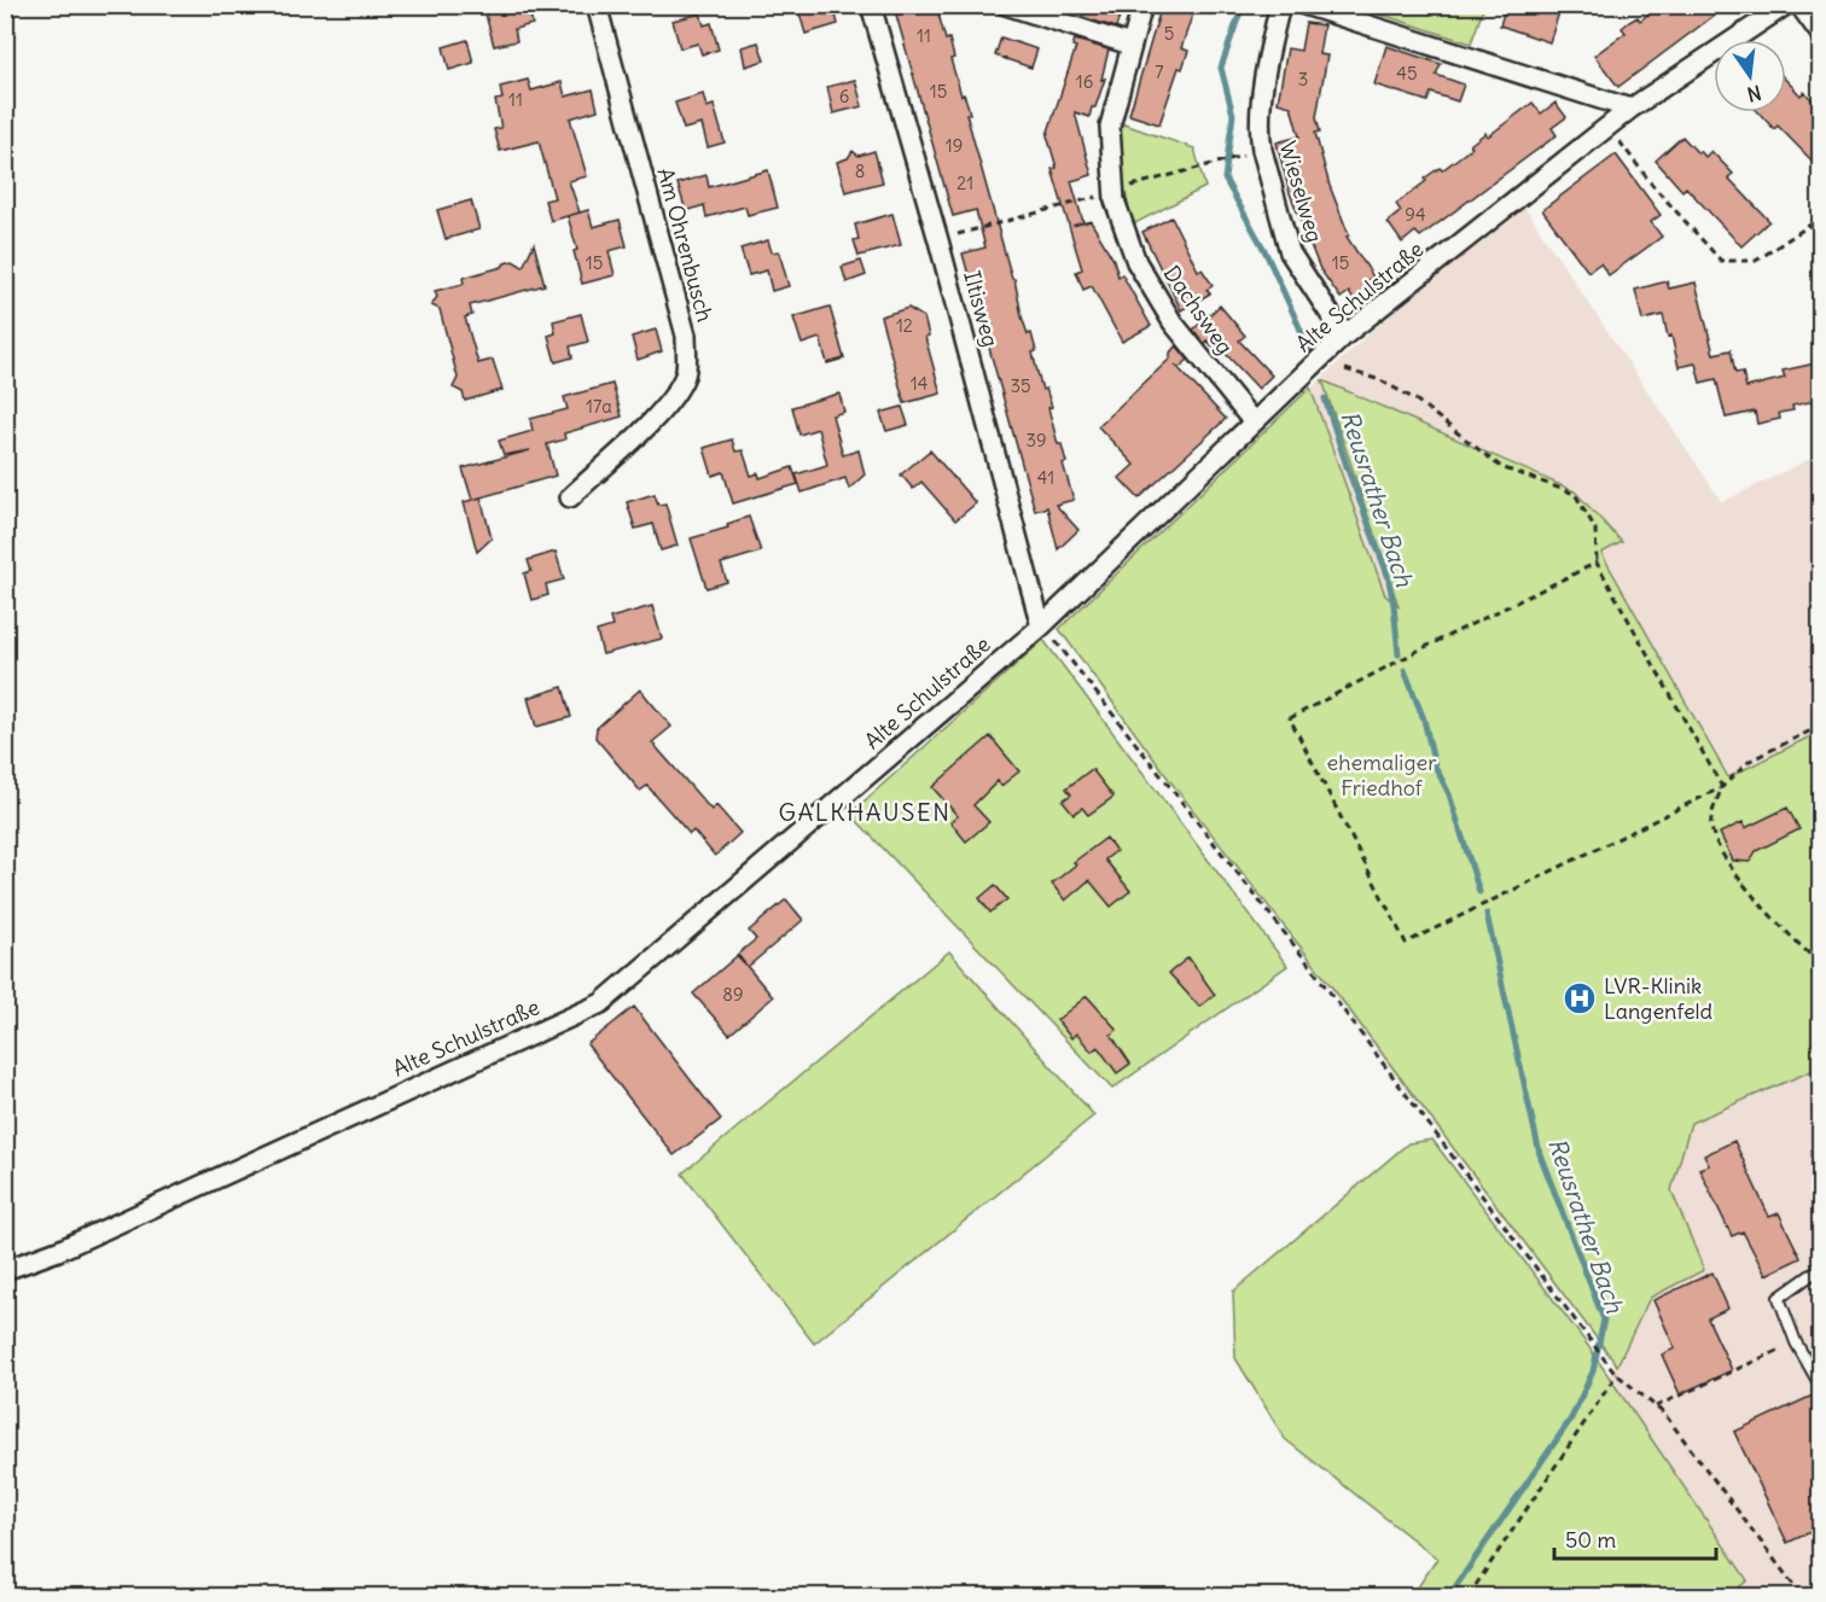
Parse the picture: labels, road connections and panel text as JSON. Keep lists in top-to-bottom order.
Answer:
{
  "streets": {
    "street": [
      "Wieselweg",
      "Am Ohrenbusch",
      "Alte Schulstraße",
      "Iltisweg",
      "Dachsweg"
    ]
  },
  "crossings": [
    ["Wieselweg", "Alte Schulstraße"],
    ["Alte Schulstraße", "Iltisweg"],
    ["Alte Schulstraße", "Dachsweg"]
  ],
  "districts": ["GALKHAUSEN"],
  "water": ["Reusrather Bach"],
  "parks": ["ehemaliger Friedhof"],
  "places": {
    "hospital": ["LVR-Klinik Langenfeld"]
  },
  "house_numbers": [
    "5",
    "11",
    "7",
    "45",
    "3",
    "16",
    "15",
    "6",
    "11",
    "19",
    "8",
    "21",
    "94",
    "15",
    "15",
    "12",
    "14",
    "35",
    "17a",
    "39",
    "41",
    "89"
  ],
  "scale_bar": "50 m",
  "north": "bottom"
}
